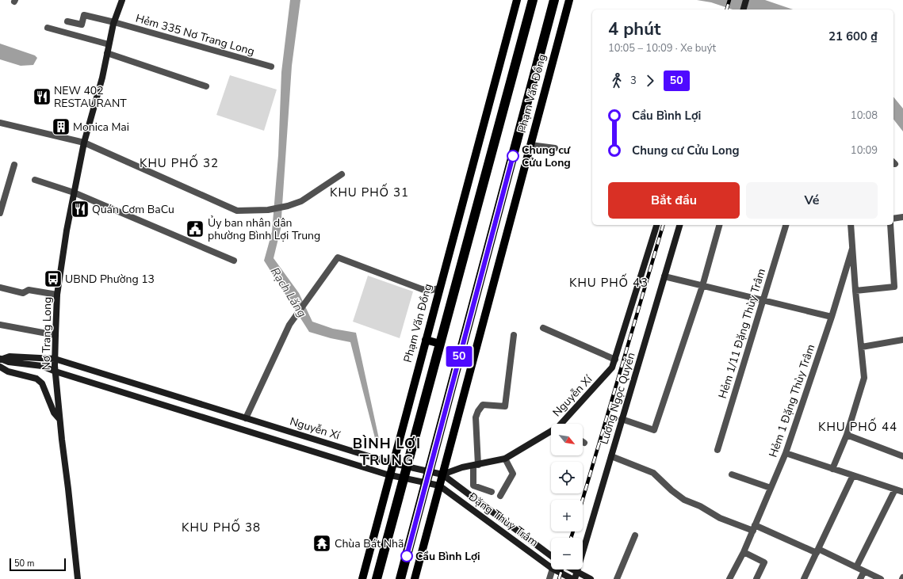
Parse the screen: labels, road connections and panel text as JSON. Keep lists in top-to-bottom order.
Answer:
{
  "streets": {
    "highway": ["Phạm Văn Đồng"],
    "main road": [
      "Nơ Trang Long",
      "Nguyễn Xí",
      "Lương Ngọc Quyến",
      "Đặng Thùy Trâm"
    ],
    "street": ["Hẻm 335 Nơ Trang Long", "Hẻm 1/11 Đặng Thùy Trâm", "Hẻm 1 Đặng Thùy Trâm"]
  },
  "crossings": [
    ["Hẻm 335 Nơ Trang Long", "Nơ Trang Long"],
    ["Phạm Văn Đồng", "Nguyễn Xí"],
    ["Phạm Văn Đồng", "Đặng Thùy Trâm"],
    ["Nơ Trang Long", "Nguyễn Xí"],
    ["Nguyễn Xí", "Đặng Thùy Trâm"],
    ["Lương Ngọc Quyến", "Đặng Thùy Trâm"]
  ],
  "districts": [
    "KHU PHỐ 32",
    "KHU PHỐ 31",
    "KHU PHỐ 43",
    "KHU PHỐ 44",
    "BÌNH LỢI TRUNG",
    "KHU PHỐ 38"
  ],
  "water": ["Rạch Lăng"],
  "places": {
    "restaurant": ["NEW 402 RESTAURANT", "Quán Cơm BaCu"],
    "building": ["Monica Mai"],
    "other": ["Chung cư Cửu Long", "Cầu Bình Lợi"],
    "public building": ["Ủy ban nhân dân phường Bình Lợi Trung"],
    "bus stop": ["UBND Phường 13"],
    "temple": ["Chùa Bát Nhã"]
  },
  "lines": ["bus line 50"],
  "scale_bar": "50 m",
  "north": "bottom right",
  "page": {
    "on_map": "50",
    "heading": ["4 phút", "10:05 – 10:09 · Xe buýt", "21 600 ₫"],
    "legs": ["3", "50"],
    "list": [
      {
        "name": "Cầu Bình Lợi",
        "value": "10:08"
      },
      {
        "name": "Chung cư Cửu Long",
        "value": "10:09"
      }
    ],
    "buttons": ["Bắt đầu", "Vé"],
    "map_buttons": ["+", "−"],
    "scale": "50 m"
  }
}
